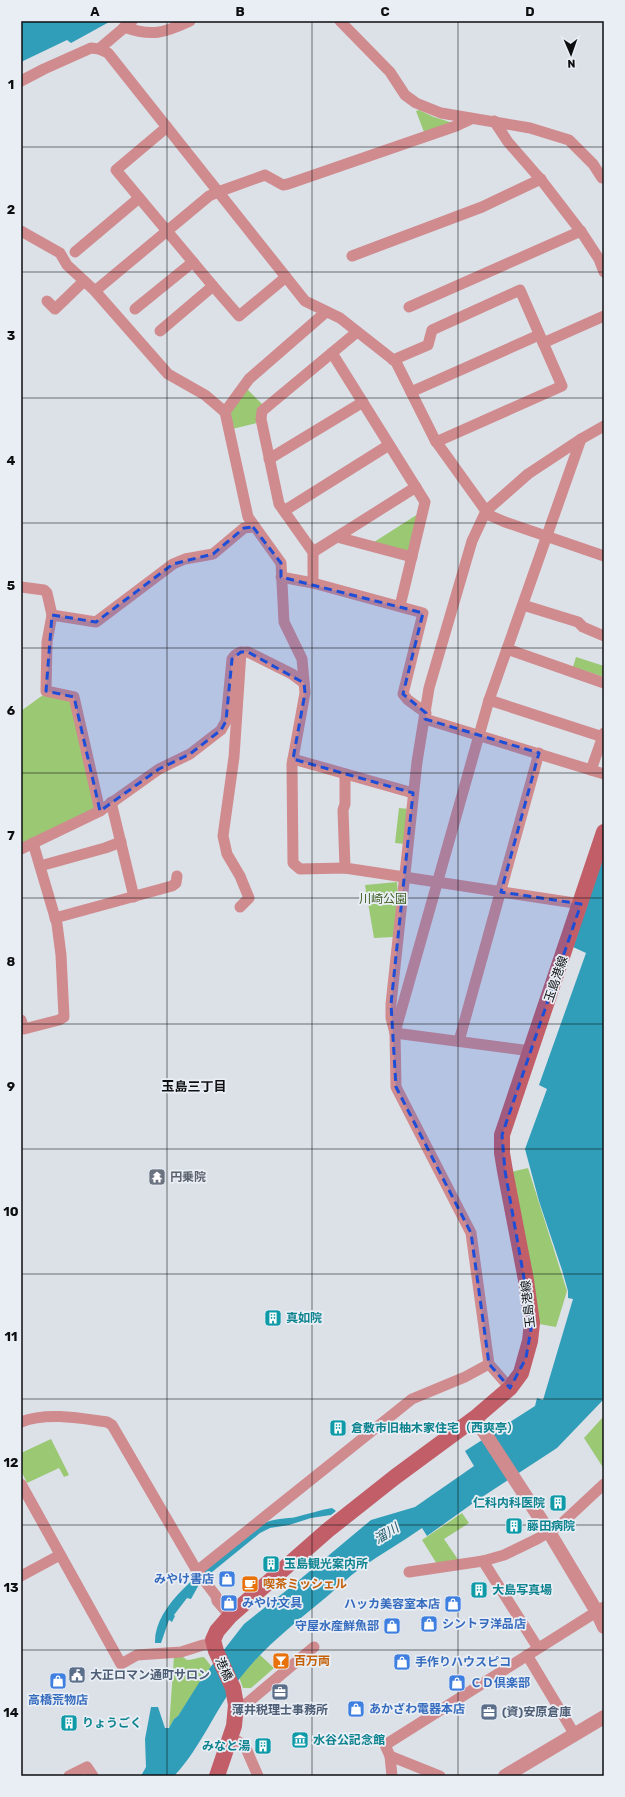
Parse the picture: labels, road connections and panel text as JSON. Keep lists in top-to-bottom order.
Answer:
{
  "streets": {
    "main road": ["玉島港線", "港橋"]
  },
  "crossings": [
    ["玉島港線", "港橋"]
  ],
  "districts": ["玉島三丁目"],
  "water": ["溜川"],
  "parks": ["川崎公園"],
  "places": {
    "temple": ["円乗院"],
    "building": [
      "真如院",
      "倉敷市旧柚木家住宅（西爽亭）",
      "仁科内科医院",
      "藤田病院",
      "玉島観光案内所",
      "大島写真場",
      "りょうごく",
      "みなと湯"
    ],
    "shop": [
      "みやけ書店",
      "みやけ文具",
      "ハッカ美容室本店",
      "シントヲ洋品店",
      "守屋水産鮮魚部",
      "手作りハウスピコ",
      "高橋荒物店",
      "ＣＤ倶楽部",
      "あかざわ電器本店"
    ],
    "cafe": ["喫茶ミッシェル"],
    "bar": ["百万両"],
    "public building": ["大正ロマン通町サロン"],
    "office": ["薄井税理士事務所", "(資)安原倉庫"],
    "museum": ["水谷公記念館"]
  },
  "north": "bottom",
  "grid": {
    "columns": [
      "A",
      "B",
      "C",
      "D"
    ],
    "rows": [
      "1",
      "2",
      "3",
      "4",
      "5",
      "6",
      "7",
      "8",
      "9",
      "10",
      "11",
      "12",
      "13",
      "14"
    ]
  }
}
